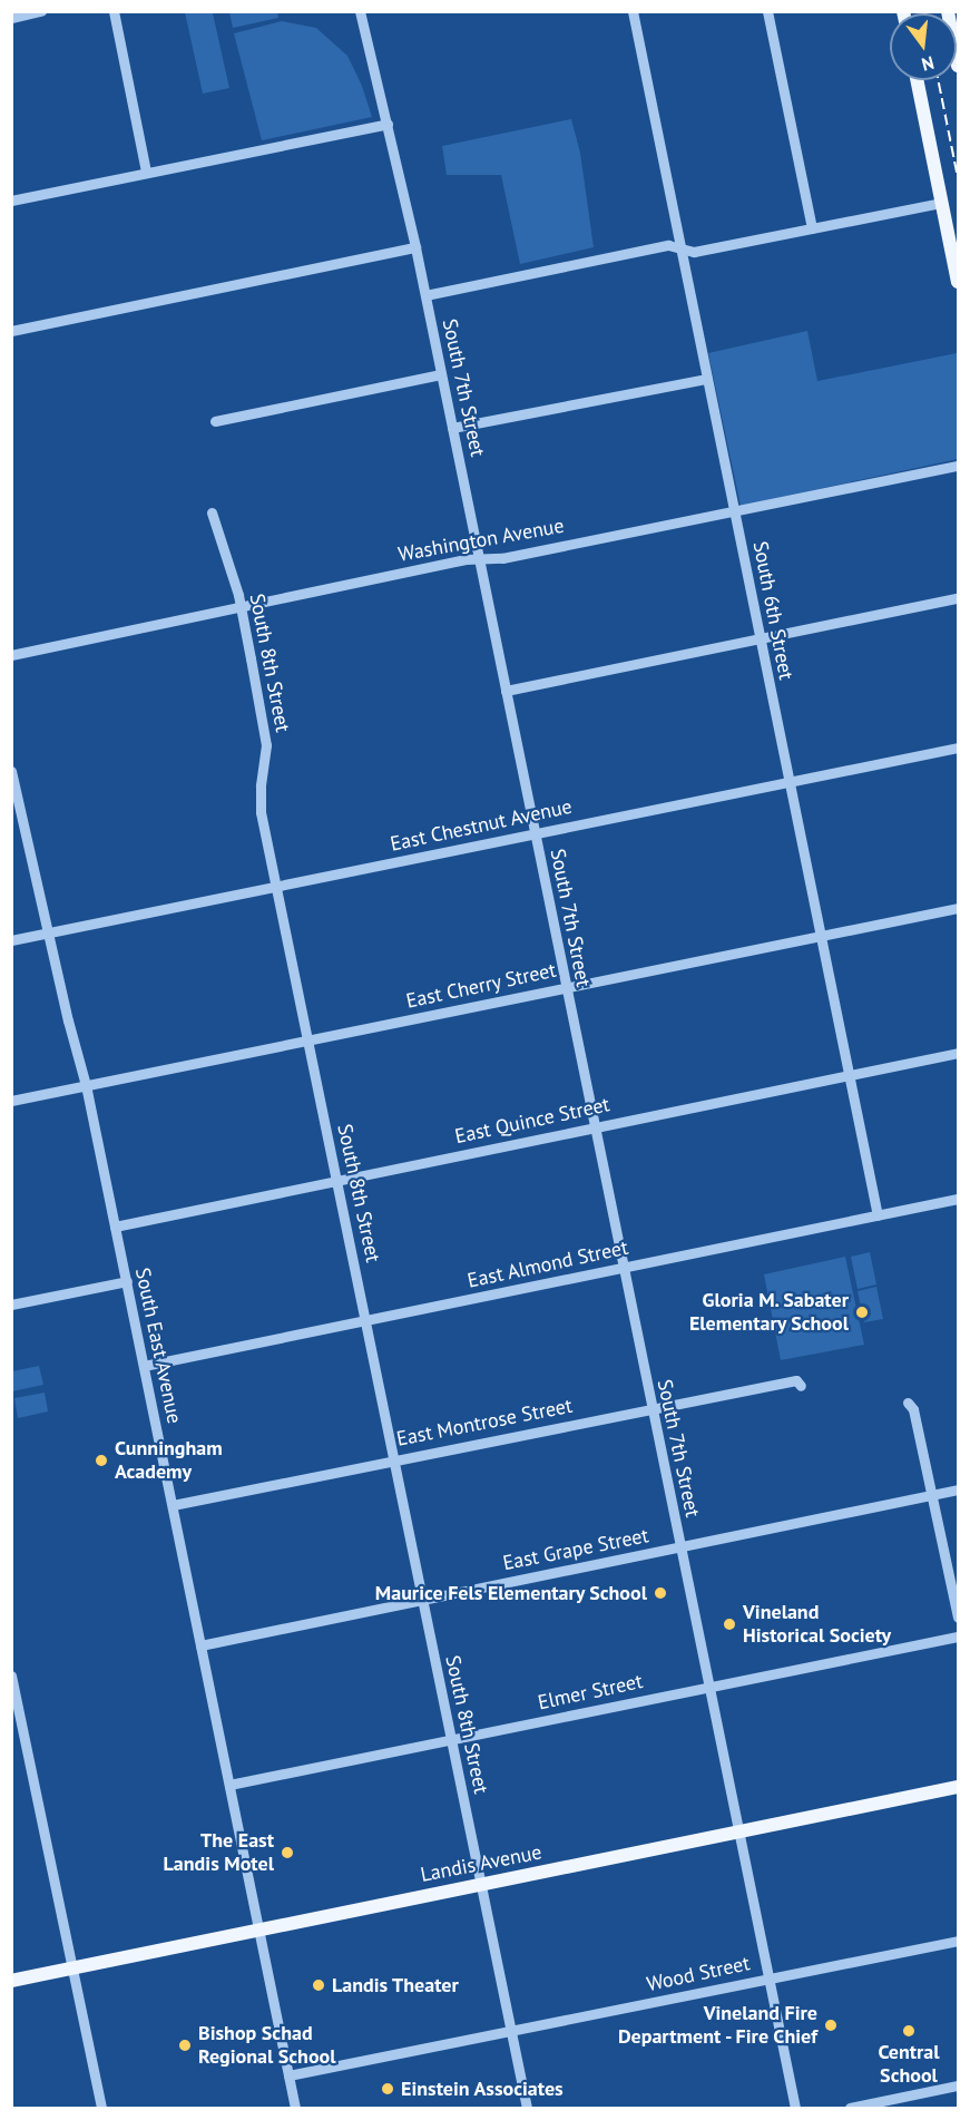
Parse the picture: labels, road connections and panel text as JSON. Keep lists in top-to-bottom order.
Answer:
{
  "streets": {
    "main road": ["Landis Avenue"],
    "street": [
      "South 7th Street",
      "Washington Avenue",
      "South 6th Street",
      "South 8th Street",
      "East Chestnut Avenue",
      "East Cherry Street",
      "East Quince Street",
      "East Almond Street",
      "South East Avenue",
      "East Montrose Street",
      "East Grape Street",
      "Elmer Street",
      "Wood Street"
    ]
  },
  "crossings": [
    ["South 7th Street", "Washington Avenue"],
    ["South 7th Street", "East Chestnut Avenue"],
    ["South 7th Street", "East Cherry Street"],
    ["South 7th Street", "East Quince Street"],
    ["South 7th Street", "East Almond Street"],
    ["South 7th Street", "East Montrose Street"],
    ["South 7th Street", "East Grape Street"],
    ["South 7th Street", "Elmer Street"],
    ["South 7th Street", "Landis Avenue"],
    ["South 7th Street", "Wood Street"],
    ["Washington Avenue", "South 6th Street"],
    ["Washington Avenue", "South 8th Street"],
    ["South 6th Street", "East Chestnut Avenue"],
    ["South 6th Street", "East Cherry Street"],
    ["South 6th Street", "East Quince Street"],
    ["South 6th Street", "East Almond Street"],
    ["South 8th Street", "East Chestnut Avenue"],
    ["South 8th Street", "East Cherry Street"],
    ["South 8th Street", "East Quince Street"],
    ["South 8th Street", "East Almond Street"],
    ["South 8th Street", "East Montrose Street"],
    ["South 8th Street", "East Grape Street"],
    ["South 8th Street", "Elmer Street"],
    ["South 8th Street", "Landis Avenue"],
    ["South 8th Street", "Wood Street"],
    ["East Chestnut Avenue", "South East Avenue"],
    ["East Cherry Street", "South East Avenue"],
    ["East Quince Street", "South East Avenue"],
    ["East Almond Street", "South East Avenue"],
    ["South East Avenue", "East Montrose Street"],
    ["South East Avenue", "East Grape Street"],
    ["South East Avenue", "Elmer Street"],
    ["South East Avenue", "Landis Avenue"],
    ["South East Avenue", "Wood Street"]
  ],
  "places": [
    "Gloria M. Sabater Elementary School",
    "Cunningham Academy",
    "Maurice Fels Elementary School",
    "Vineland Historical Society",
    "The East Landis Motel",
    "Landis Theater",
    "Vineland Fire Department - Fire Chief",
    "Central School",
    "Bishop Schad Regional School",
    "Einstein Associates"
  ],
  "north": "bottom"
}
